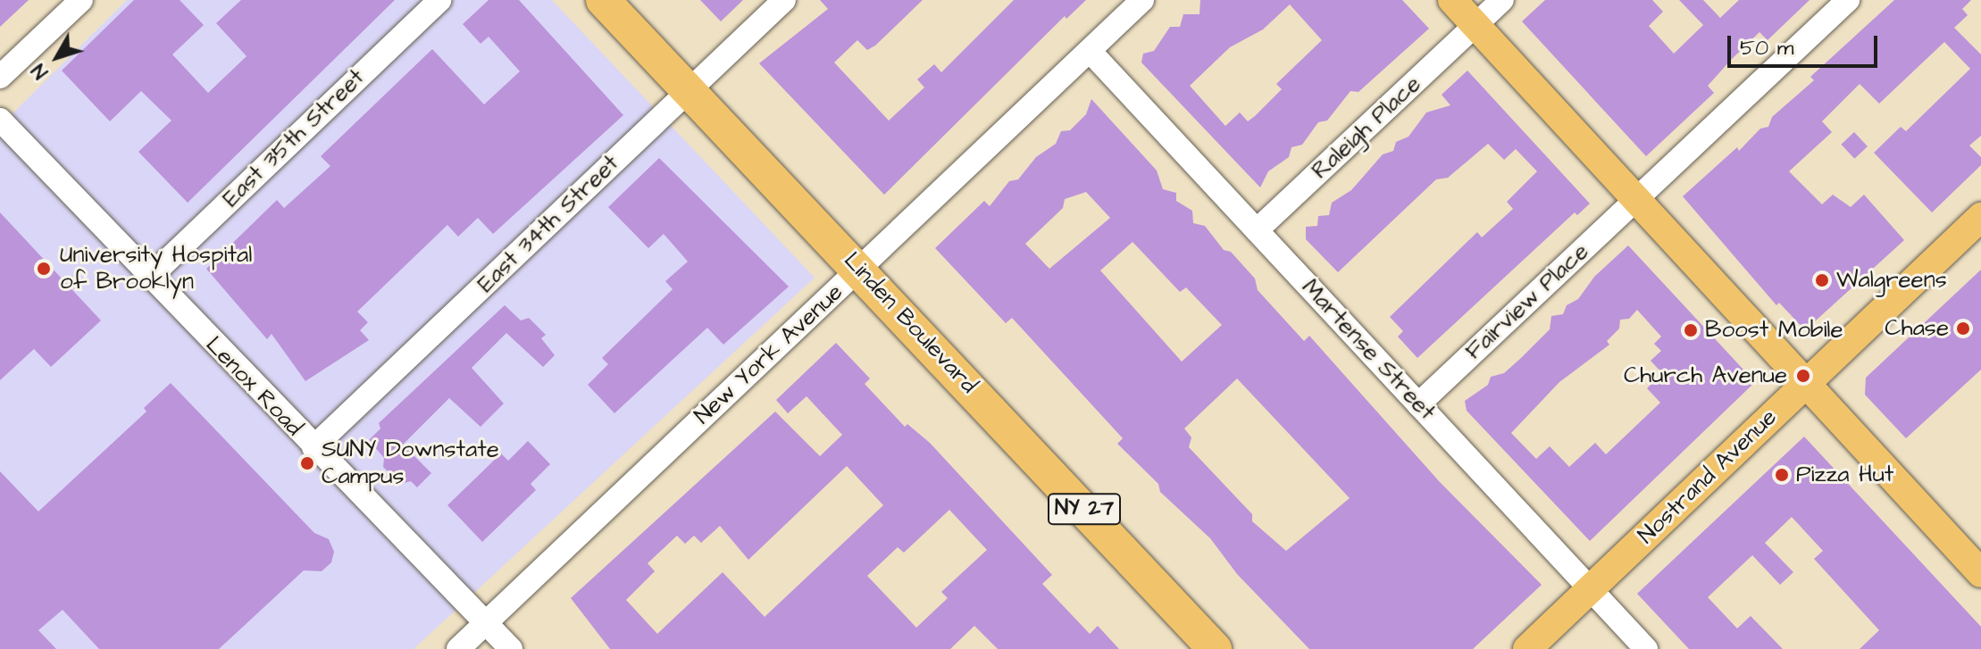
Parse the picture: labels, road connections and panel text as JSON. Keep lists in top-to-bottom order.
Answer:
{
  "streets": {
    "highway": ["Linden Boulevard", "NY 27"],
    "main road": ["Nostrand Avenue"],
    "street": [
      "Raleigh Place",
      "East 35th Street",
      "East 34th Street",
      "Fairview Place",
      "Martense Street",
      "New York Avenue",
      "Lenox Road"
    ]
  },
  "crossings": [
    ["Raleigh Place", "Martense Street"],
    ["East 35th Street", "Lenox Road"],
    ["East 34th Street", "Linden Boulevard"],
    ["East 34th Street", "Lenox Road"],
    ["Fairview Place", "Martense Street"],
    ["Linden Boulevard", "New York Avenue"],
    ["Martense Street", "New York Avenue"],
    ["Martense Street", "Nostrand Avenue"],
    ["New York Avenue", "Lenox Road"]
  ],
  "places": [
    "University Hospital of Brooklyn",
    "Walgreens",
    "Chase",
    "Boost Mobile",
    "Church Avenue",
    "SUNY Downstate Campus",
    "Pizza Hut"
  ],
  "scale_bar": "50 m",
  "north": "bottom left"
}
